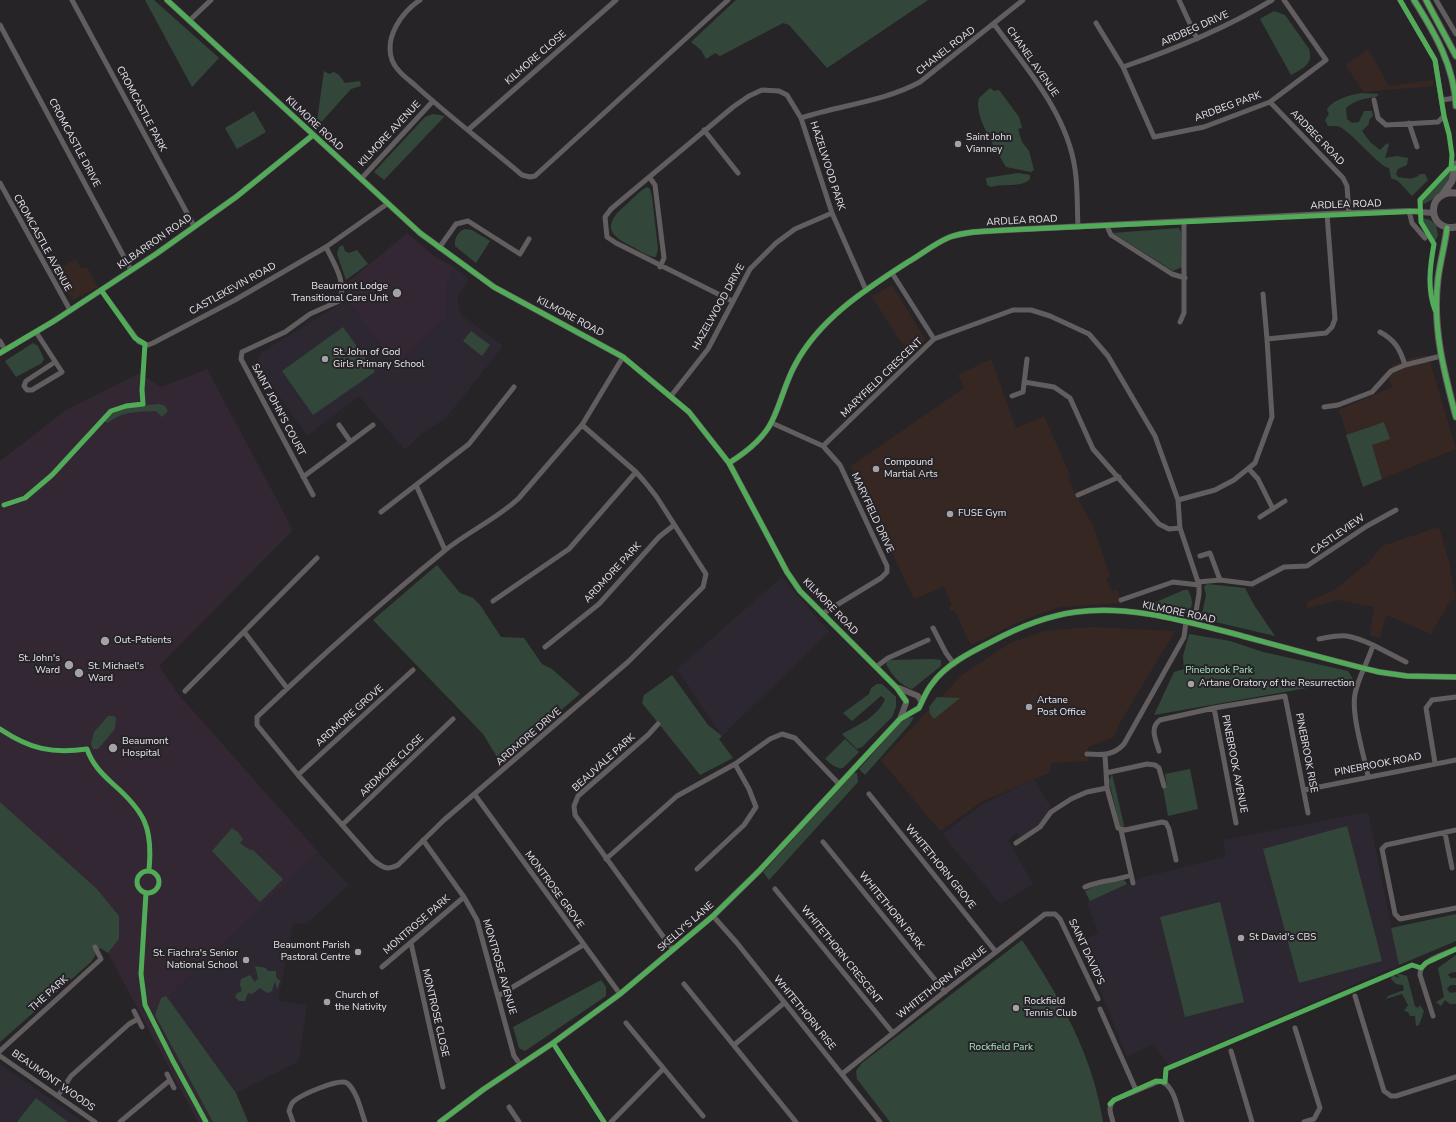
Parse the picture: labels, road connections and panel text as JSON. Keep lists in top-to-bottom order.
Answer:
{
  "streets": {
    "street": [
      "ARDBEG DRIVE",
      "CHANEL ROAD",
      "KILMORE CLOSE",
      "CHANEL AVENUE",
      "ARDBEG PARK",
      "CROMCASTLE PARK",
      "KILMORE ROAD",
      "KILMORE AVENUE",
      "ARDBEG ROAD",
      "CROMCASTLE DRIVE",
      "HAZELWOOD PARK",
      "ARDLEA ROAD",
      "KILBARRON ROAD",
      "CROMCASTLE AVENUE",
      "CASTLEKEVIN ROAD",
      "HAZELWOOD DRIVE",
      "MARYFIELD CRESCENT",
      "SAINT JOHN'S COURT",
      "MARYFIELD DRIVE",
      "CASTLEVIEW",
      "ARDMORE PARK",
      "ARDMORE GROVE",
      "ARDMORE DRIVE",
      "PINEBROOK RISE",
      "BEAUVALE PARK",
      "PINEBROOK AVENUE",
      "PINEBROOK ROAD",
      "ARDMORE CLOSE",
      "WHITETHORN GROVE",
      "MONTROSE GROVE",
      "WHITETHORN PARK",
      "MONTROSE PARK",
      "SKELLY'S LANE",
      "SAINT DAVID'S",
      "WHITETHORN CRESCENT",
      "MONTROSE AVENUE",
      "WHITETHORN AVENUE",
      "THE PARK",
      "MONTROSE CLOSE",
      "WHITETHORN RISE",
      "BEAUMONT WOODS"
    ]
  },
  "crossings": [
    ["ARDBEG DRIVE", "ARDBEG PARK"],
    ["CHANEL ROAD", "CHANEL AVENUE"],
    ["CHANEL ROAD", "HAZELWOOD PARK"],
    ["KILMORE CLOSE", "KILMORE AVENUE"],
    ["CHANEL AVENUE", "ARDLEA ROAD"],
    ["ARDBEG PARK", "ARDBEG ROAD"],
    ["CROMCASTLE PARK", "KILBARRON ROAD"],
    ["KILMORE ROAD", "KILMORE AVENUE"],
    ["KILMORE ROAD", "ARDLEA ROAD"],
    ["KILMORE ROAD", "KILBARRON ROAD"],
    ["KILMORE ROAD", "CASTLEKEVIN ROAD"],
    ["KILMORE ROAD", "HAZELWOOD DRIVE"],
    ["KILMORE ROAD", "MARYFIELD CRESCENT"],
    ["KILMORE ROAD", "MARYFIELD DRIVE"],
    ["KILMORE ROAD", "ARDMORE DRIVE"],
    ["KILMORE ROAD", "SKELLY'S LANE"],
    ["ARDBEG ROAD", "ARDLEA ROAD"],
    ["CROMCASTLE DRIVE", "KILBARRON ROAD"],
    ["HAZELWOOD PARK", "ARDLEA ROAD"],
    ["HAZELWOOD PARK", "HAZELWOOD DRIVE"],
    ["ARDLEA ROAD", "MARYFIELD DRIVE"],
    ["KILBARRON ROAD", "CROMCASTLE AVENUE"],
    ["KILBARRON ROAD", "CASTLEKEVIN ROAD"],
    ["CASTLEKEVIN ROAD", "SAINT JOHN'S COURT"],
    ["MARYFIELD CRESCENT", "MARYFIELD DRIVE"],
    ["MARYFIELD CRESCENT", "CASTLEVIEW"],
    ["ARDMORE PARK", "ARDMORE DRIVE"],
    ["ARDMORE GROVE", "ARDMORE DRIVE"],
    ["ARDMORE DRIVE", "ARDMORE CLOSE"],
    ["ARDMORE DRIVE", "MONTROSE GROVE"],
    ["ARDMORE DRIVE", "MONTROSE AVENUE"],
    ["PINEBROOK RISE", "PINEBROOK AVENUE"],
    ["PINEBROOK RISE", "PINEBROOK ROAD"],
    ["BEAUVALE PARK", "SKELLY'S LANE"],
    ["WHITETHORN GROVE", "WHITETHORN AVENUE"],
    ["MONTROSE GROVE", "SKELLY'S LANE"],
    ["WHITETHORN PARK", "WHITETHORN AVENUE"],
    ["MONTROSE PARK", "MONTROSE AVENUE"],
    ["MONTROSE PARK", "MONTROSE CLOSE"],
    ["SKELLY'S LANE", "MONTROSE AVENUE"],
    ["SKELLY'S LANE", "WHITETHORN RISE"],
    ["SAINT DAVID'S", "WHITETHORN AVENUE"],
    ["WHITETHORN CRESCENT", "WHITETHORN AVENUE"],
    ["WHITETHORN AVENUE", "WHITETHORN RISE"]
  ],
  "parks": ["Pinebrook Park", "Rockfield Park"],
  "places": [
    "Saint John Vianney",
    "Beaumont Lodge Transitional Care Unit",
    "St. John of God Girls Primary School",
    "Compound Martial Arts",
    "FUSE Gym",
    "Out-Patients",
    "St. John's Ward",
    "St. Michael's Ward",
    "Artane Oratory of the Resurrection",
    "Artane Post Office",
    "Beaumont Hospital",
    "St David's CBS",
    "Beaumont Parish Pastoral Centre",
    "St. Fiachra's Senior National School",
    "Church of the Nativity",
    "Rockfield Tennis Club"
  ]
}
